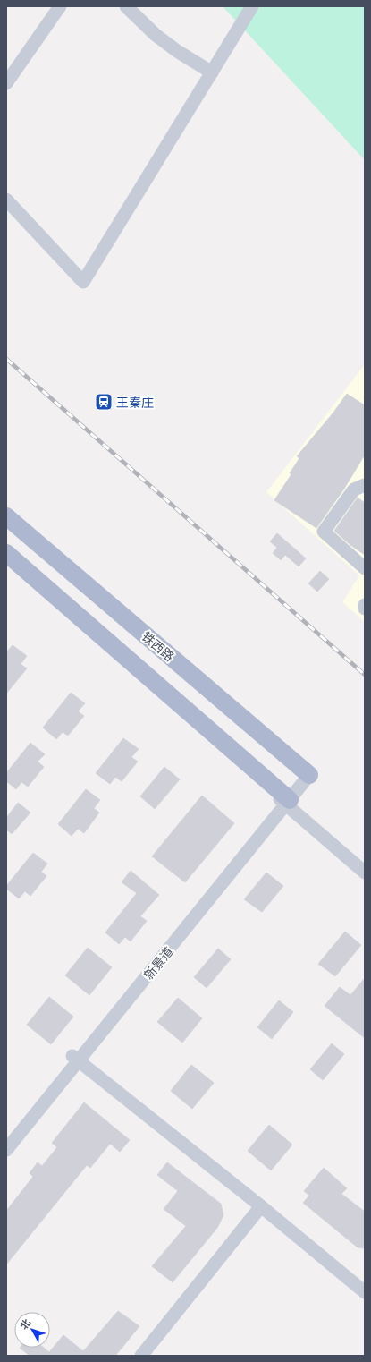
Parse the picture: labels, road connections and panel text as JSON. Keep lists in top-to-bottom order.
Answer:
{
  "streets": {
    "main road": ["铁西路"],
    "street": ["新景道"]
  },
  "crossings": [
    ["铁西路", "新景道"]
  ],
  "places": {
    "station": ["王秦庄"]
  },
  "north": "top left"
}
